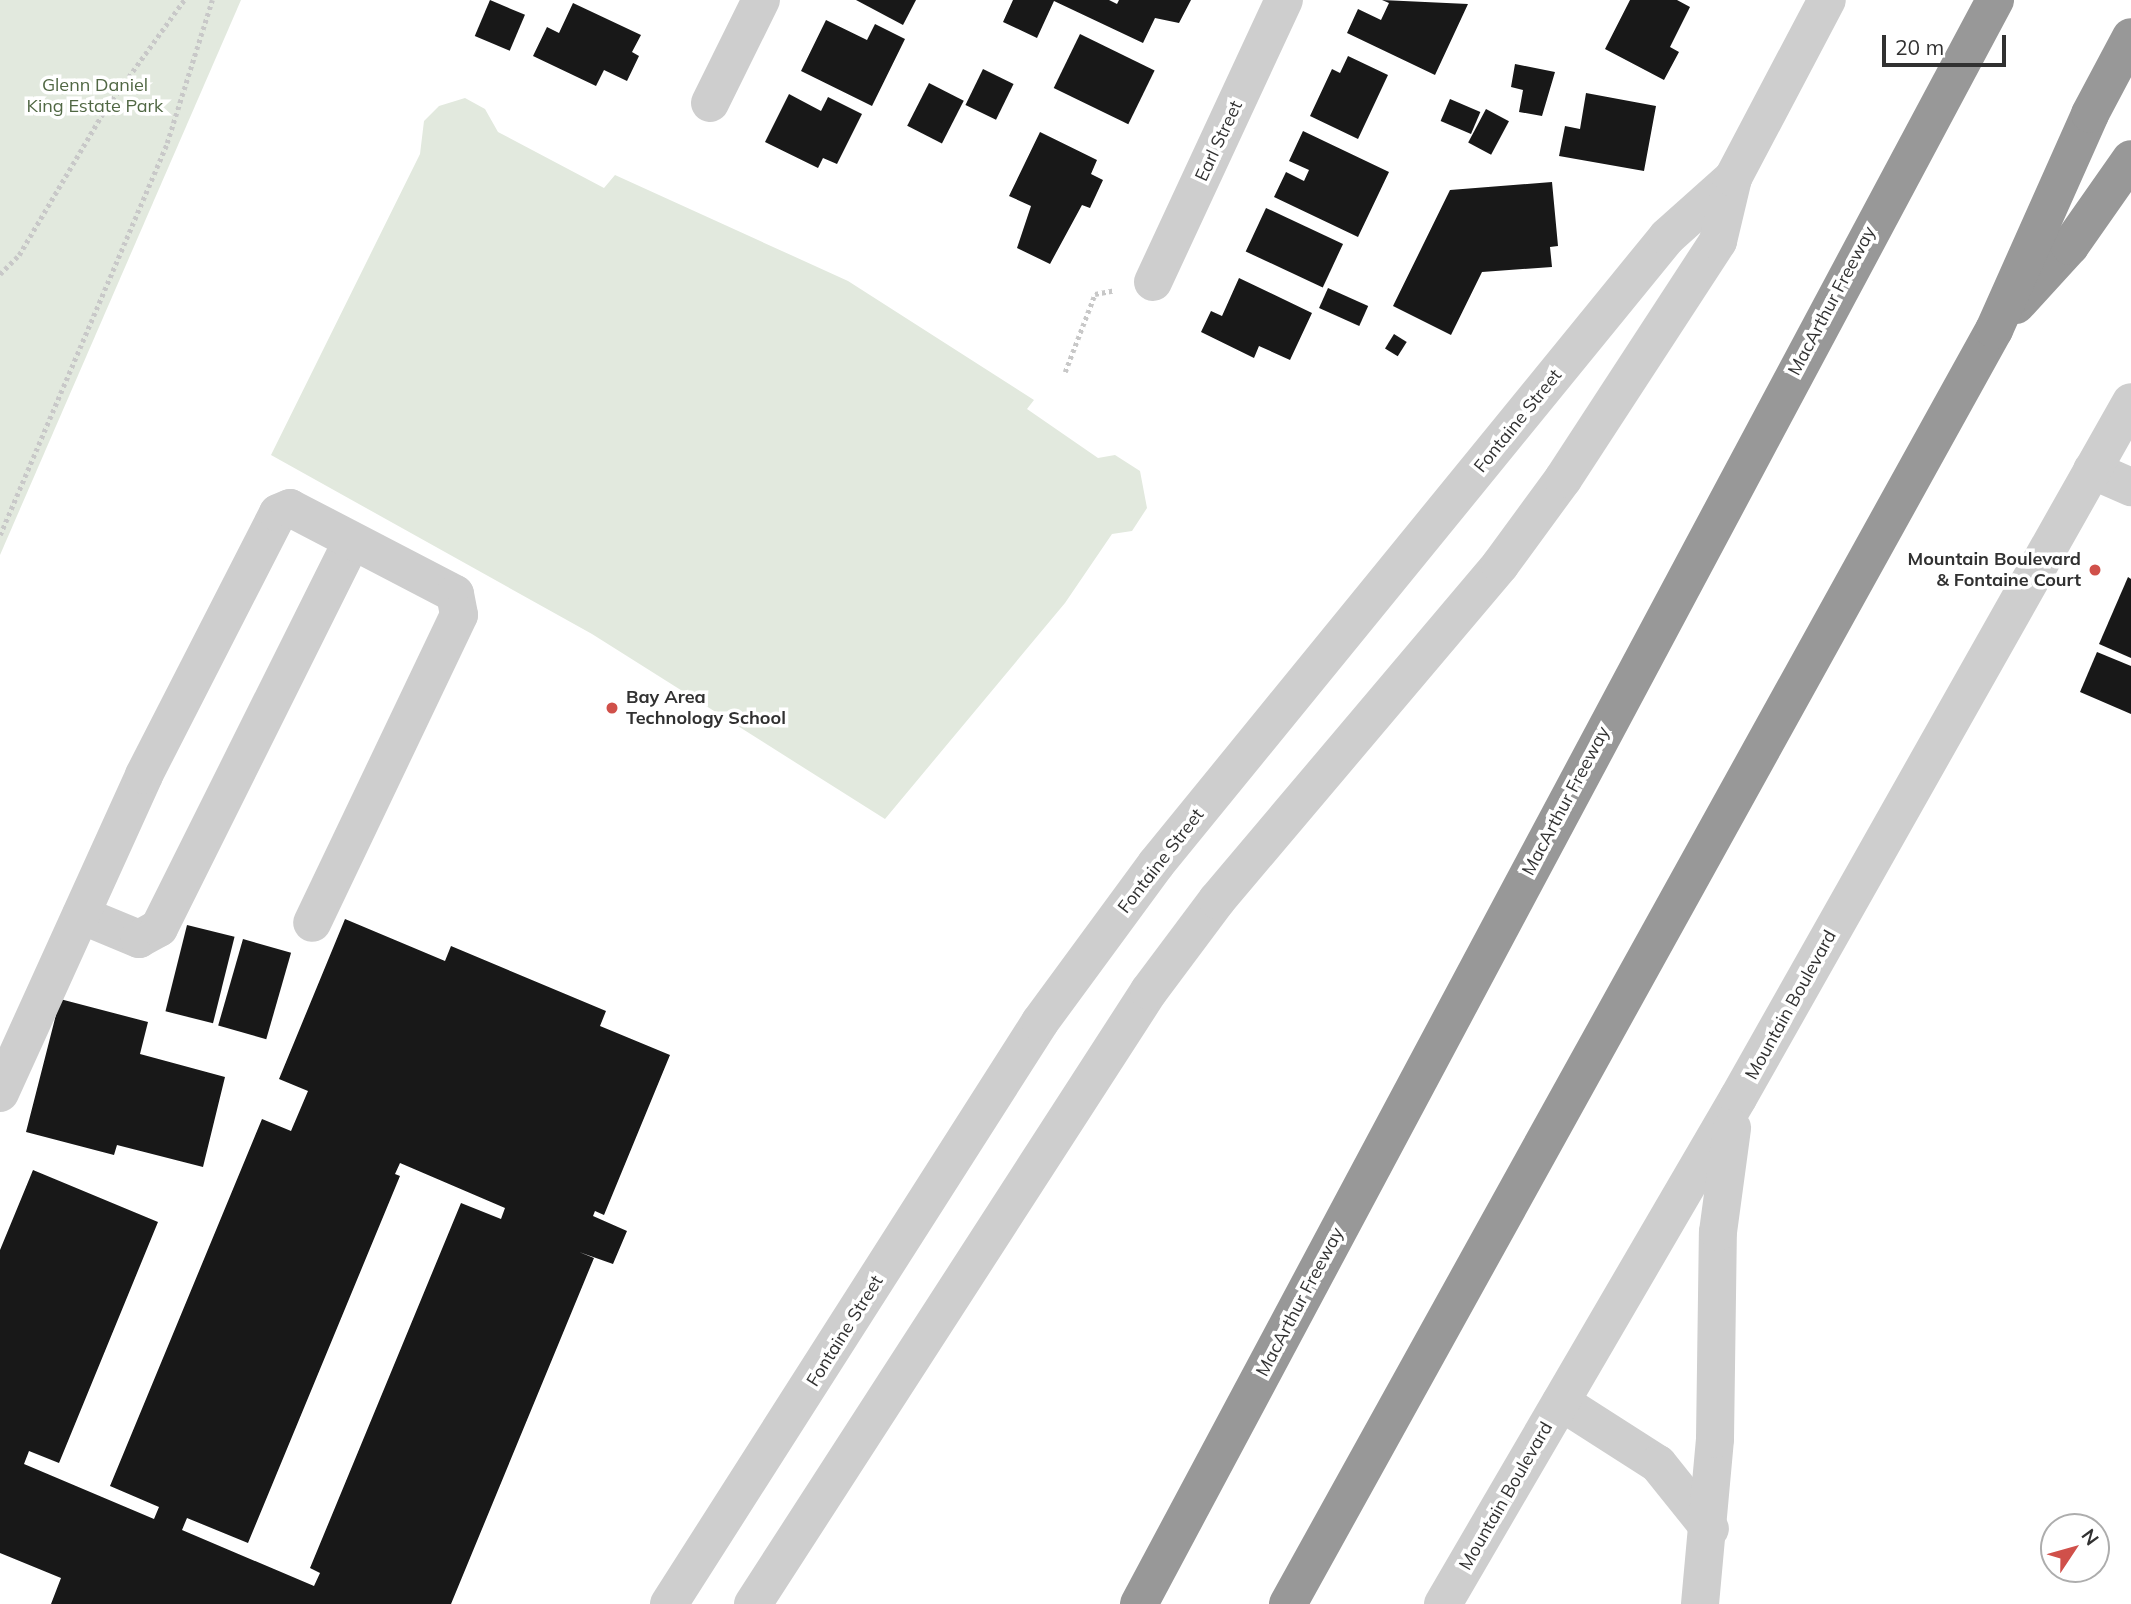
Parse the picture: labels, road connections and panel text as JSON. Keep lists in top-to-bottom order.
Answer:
{
  "streets": {
    "highway": ["MacArthur Freeway"],
    "street": ["Earl Street", "Fontaine Street", "Mountain Boulevard"]
  },
  "parks": ["Glenn Daniel King Estate Park"],
  "places": ["Mountain Boulevard & Fontaine Court", "Bay Area Technology School"],
  "scale_bar": "20 m",
  "north": "top right"
}
